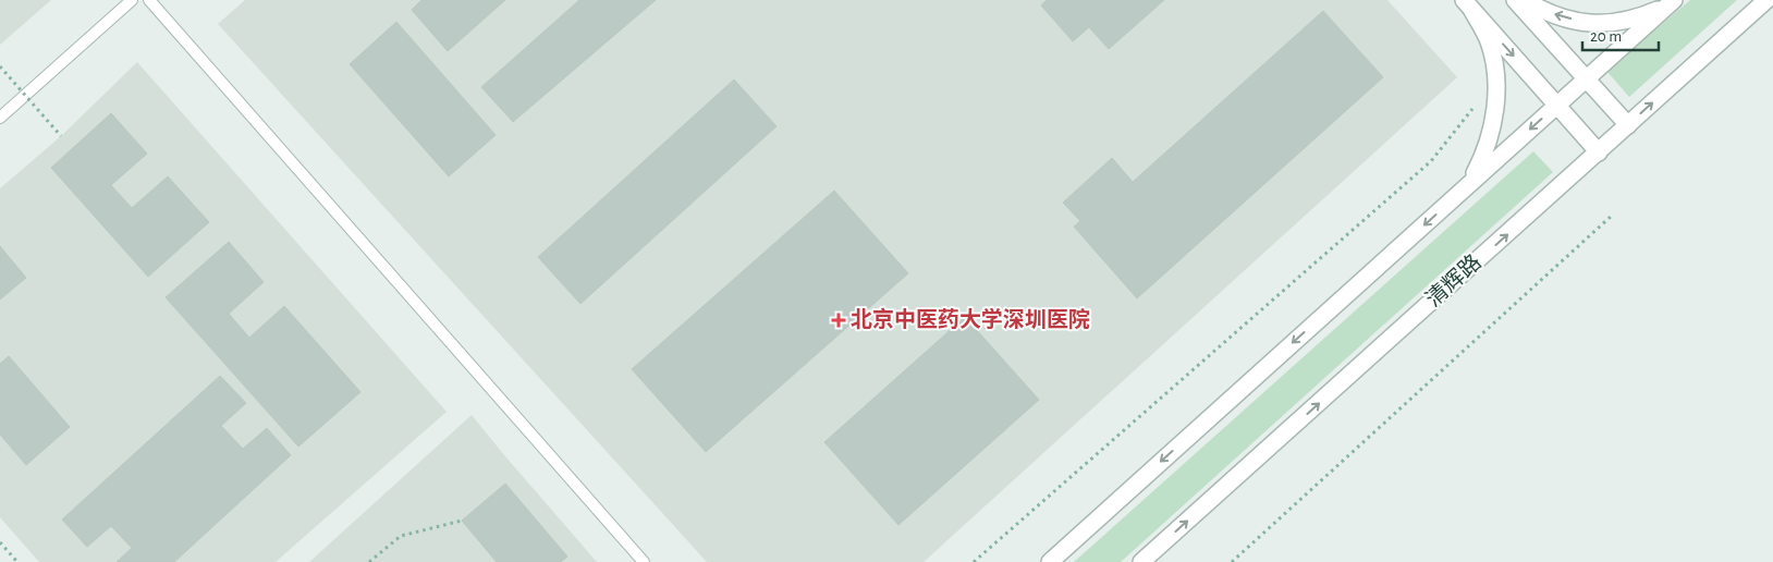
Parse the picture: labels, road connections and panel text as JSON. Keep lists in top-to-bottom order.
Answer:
{
  "streets": {
    "street": ["清辉路"]
  },
  "places": {
    "health": ["北京中医药大学深圳医院"]
  },
  "scale_bar": "20 m"
}
